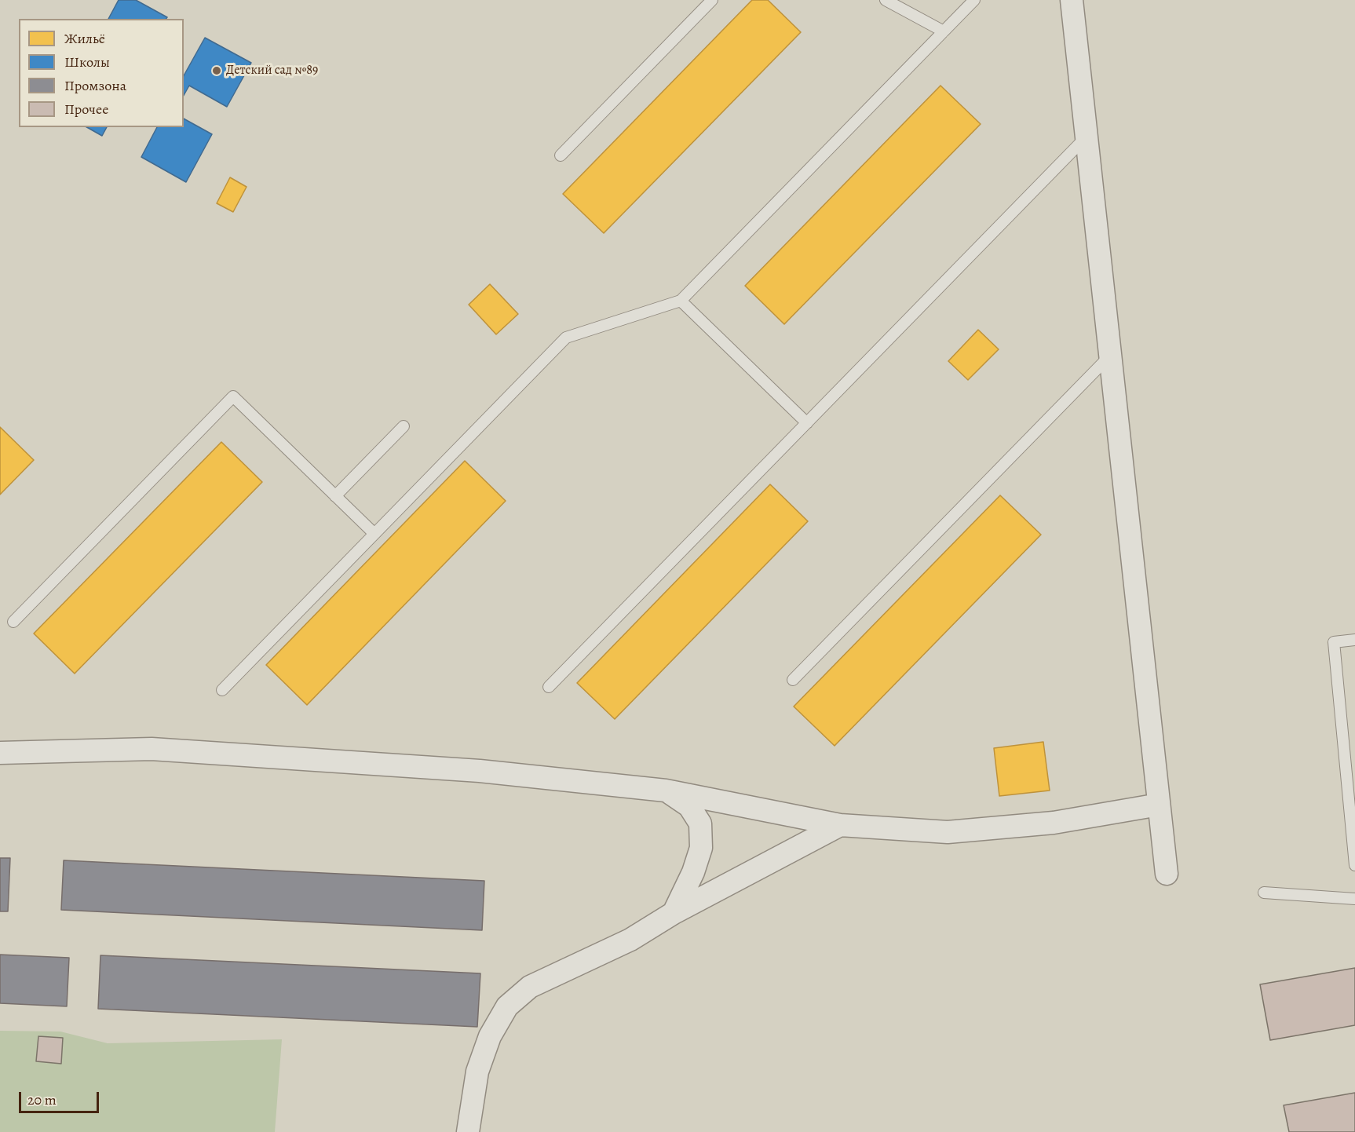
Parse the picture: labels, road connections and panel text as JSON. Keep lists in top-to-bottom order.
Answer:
{
  "places": ["Детский сад №89"],
  "legend": [
    "Жильё",
    "Школы",
    "Промзона",
    "Прочее"
  ],
  "scale_bar": "20 m"
}
